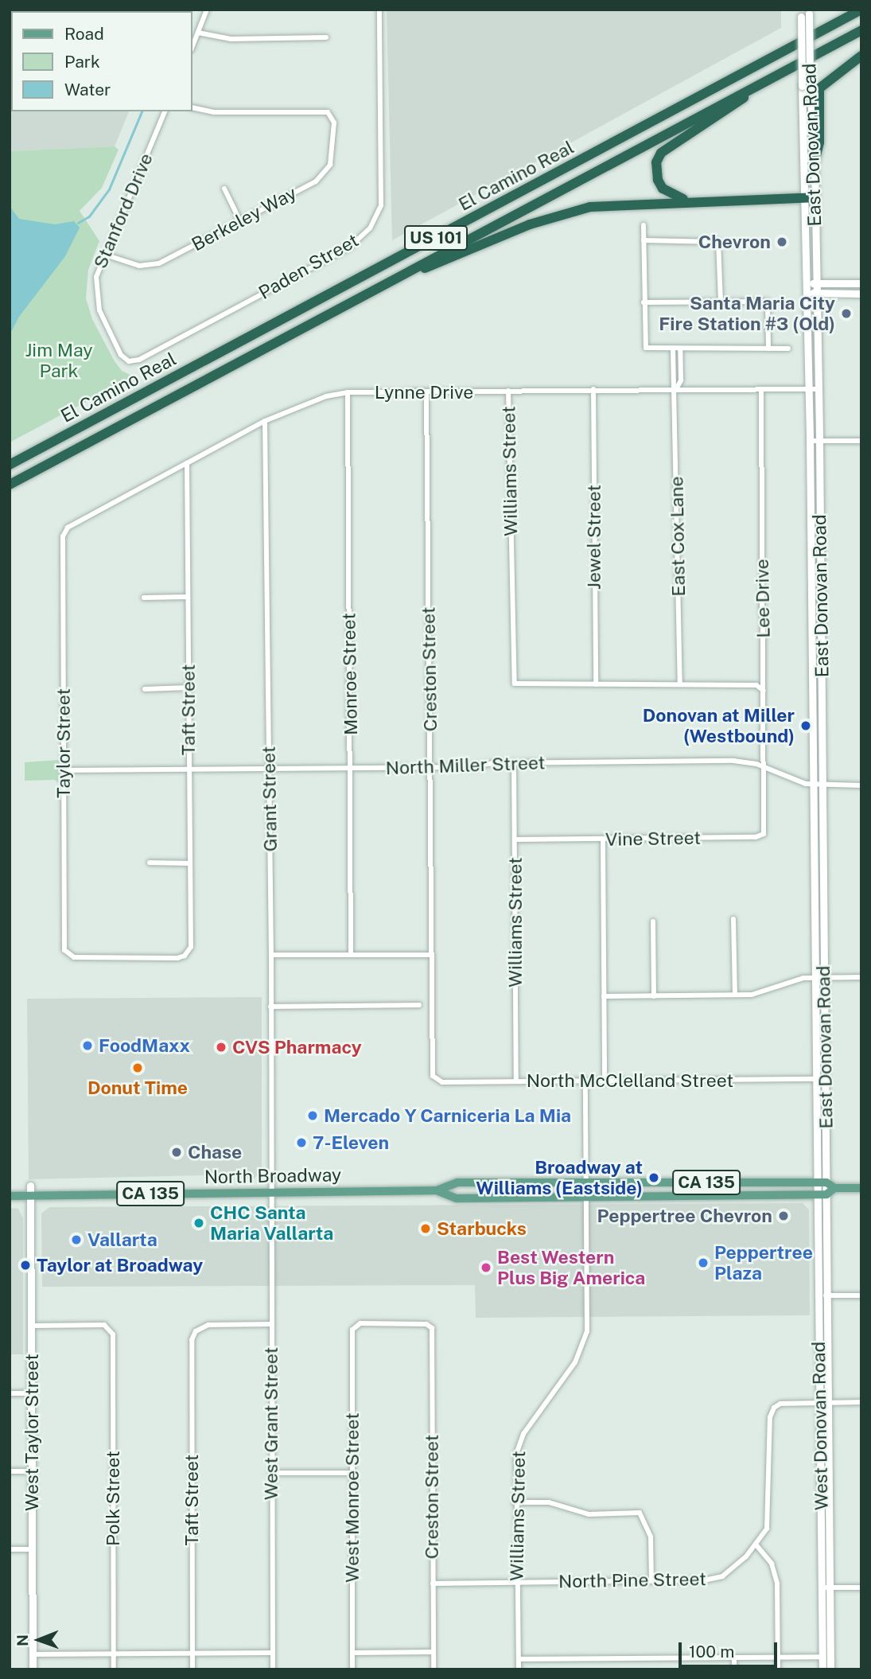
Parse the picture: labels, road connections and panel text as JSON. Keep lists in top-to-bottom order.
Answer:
{
  "streets": {
    "highway": ["El Camino Real", "US 101"],
    "main road": [
      "East Donovan Road",
      "North Broadway",
      "CA 135",
      "West Donovan Road",
      "West Taylor Street"
    ],
    "street": [
      "Stanford Drive",
      "Berkeley Way",
      "Paden Street",
      "Lynne Drive",
      "Williams Street",
      "East Cox Lane",
      "Jewel Street",
      "Lee Drive",
      "Creston Street",
      "Monroe Street",
      "Taft Street",
      "Taylor Street",
      "North Miller Street",
      "Grant Street",
      "Vine Street",
      "North McClelland Street",
      "West Grant Street",
      "West Monroe Street",
      "Polk Street",
      "North Pine Street"
    ]
  },
  "crossings": [
    ["East Donovan Road", "Lynne Drive"],
    ["East Donovan Road", "North Miller Street"],
    ["East Donovan Road", "North McClelland Street"],
    ["East Donovan Road", "North Broadway"],
    ["East Donovan Road", "West Donovan Road"],
    ["Stanford Drive", "Berkeley Way"],
    ["Stanford Drive", "Paden Street"],
    ["Lynne Drive", "Williams Street"],
    ["Lynne Drive", "East Cox Lane"],
    ["Lynne Drive", "Jewel Street"],
    ["Lynne Drive", "Lee Drive"],
    ["Lynne Drive", "Creston Street"],
    ["Lynne Drive", "Monroe Street"],
    ["Lynne Drive", "Taft Street"],
    ["Lynne Drive", "Taylor Street"],
    ["Lynne Drive", "Grant Street"],
    ["Williams Street", "Jewel Street"],
    ["Williams Street", "North Miller Street"],
    ["Williams Street", "Vine Street"],
    ["Williams Street", "North McClelland Street"],
    ["Williams Street", "North Broadway"],
    ["Williams Street", "North Pine Street"],
    ["Lee Drive", "North Miller Street"],
    ["Lee Drive", "Vine Street"],
    ["Creston Street", "North Miller Street"],
    ["Creston Street", "North McClelland Street"],
    ["Creston Street", "West Monroe Street"],
    ["Creston Street", "North Pine Street"],
    ["Monroe Street", "North Miller Street"],
    ["Taft Street", "Taylor Street"],
    ["Taft Street", "North Miller Street"],
    ["Taft Street", "West Grant Street"],
    ["Taylor Street", "North Miller Street"],
    ["North Miller Street", "Grant Street"],
    ["Grant Street", "West Grant Street"],
    ["North Broadway", "West Grant Street"],
    ["North Broadway", "West Donovan Road"],
    ["North Broadway", "West Taylor Street"],
    ["West Donovan Road", "North Pine Street"],
    ["West Taylor Street", "Polk Street"]
  ],
  "parks": ["Jim May Park"],
  "places": [
    "Chevron",
    "Santa Maria City Fire Station #3 (Old)",
    "Donovan at Miller (Westbound)",
    "FoodMaxx",
    "CVS Pharmacy",
    "Donut Time",
    "Mercado Y Carniceria La Mia",
    "7-Eleven",
    "Chase",
    "Broadway at Williams (Eastside)",
    "Peppertree Chevron",
    "CHC Santa Maria Vallarta",
    "Starbucks",
    "Vallarta",
    "Peppertree Plaza",
    "Taylor at Broadway",
    "Best Western Plus Big America"
  ],
  "legend": ["Road", "Park", "Water"],
  "scale_bar": "100 m",
  "north": "left"
}
